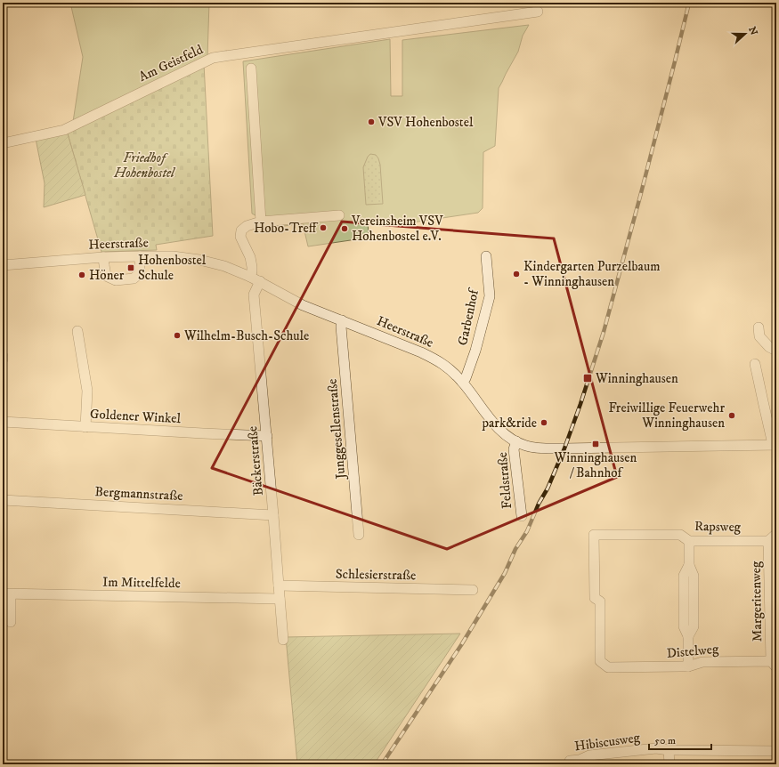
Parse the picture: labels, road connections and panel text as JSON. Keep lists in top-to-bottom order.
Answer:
{
  "streets": {
    "street": [
      "Am Geistfeld",
      "Heerstraße",
      "Garbenhof",
      "Goldener Winkel",
      "Junggesellenstraße",
      "Bäckerstraße",
      "Feldstraße",
      "Bergmannstraße",
      "Rapsweg",
      "Schlesierstraße",
      "Im Mittelfelde",
      "Margeritenweg",
      "Distelweg",
      "Hibiscusweg"
    ]
  },
  "crossings": [
    ["Heerstraße", "Garbenhof"],
    ["Heerstraße", "Junggesellenstraße"],
    ["Heerstraße", "Bäckerstraße"],
    ["Heerstraße", "Feldstraße"],
    ["Goldener Winkel", "Bäckerstraße"],
    ["Bäckerstraße", "Bergmannstraße"],
    ["Bäckerstraße", "Schlesierstraße"],
    ["Bäckerstraße", "Im Mittelfelde"],
    ["Rapsweg", "Margeritenweg"],
    ["Rapsweg", "Distelweg"],
    ["Margeritenweg", "Distelweg"]
  ],
  "parks": ["Friedhof Hohenbostel"],
  "places": {
    "other": [
      "VSV Hohenbostel",
      "Hobo-Treff",
      "Vereinsheim VSV Hohenbostel e.V.",
      "Kindergarten Purzelbaum - Winninghausen",
      "Höner",
      "Wilhelm-Busch-Schule",
      "Freiwillige Feuerwehr Winninghausen",
      "park&ride"
    ],
    "transit": ["Hohenbostel Schule", "Winninghausen", "Winninghausen / Bahnhof"]
  },
  "scale_bar": "50 m",
  "north": "right"
}
